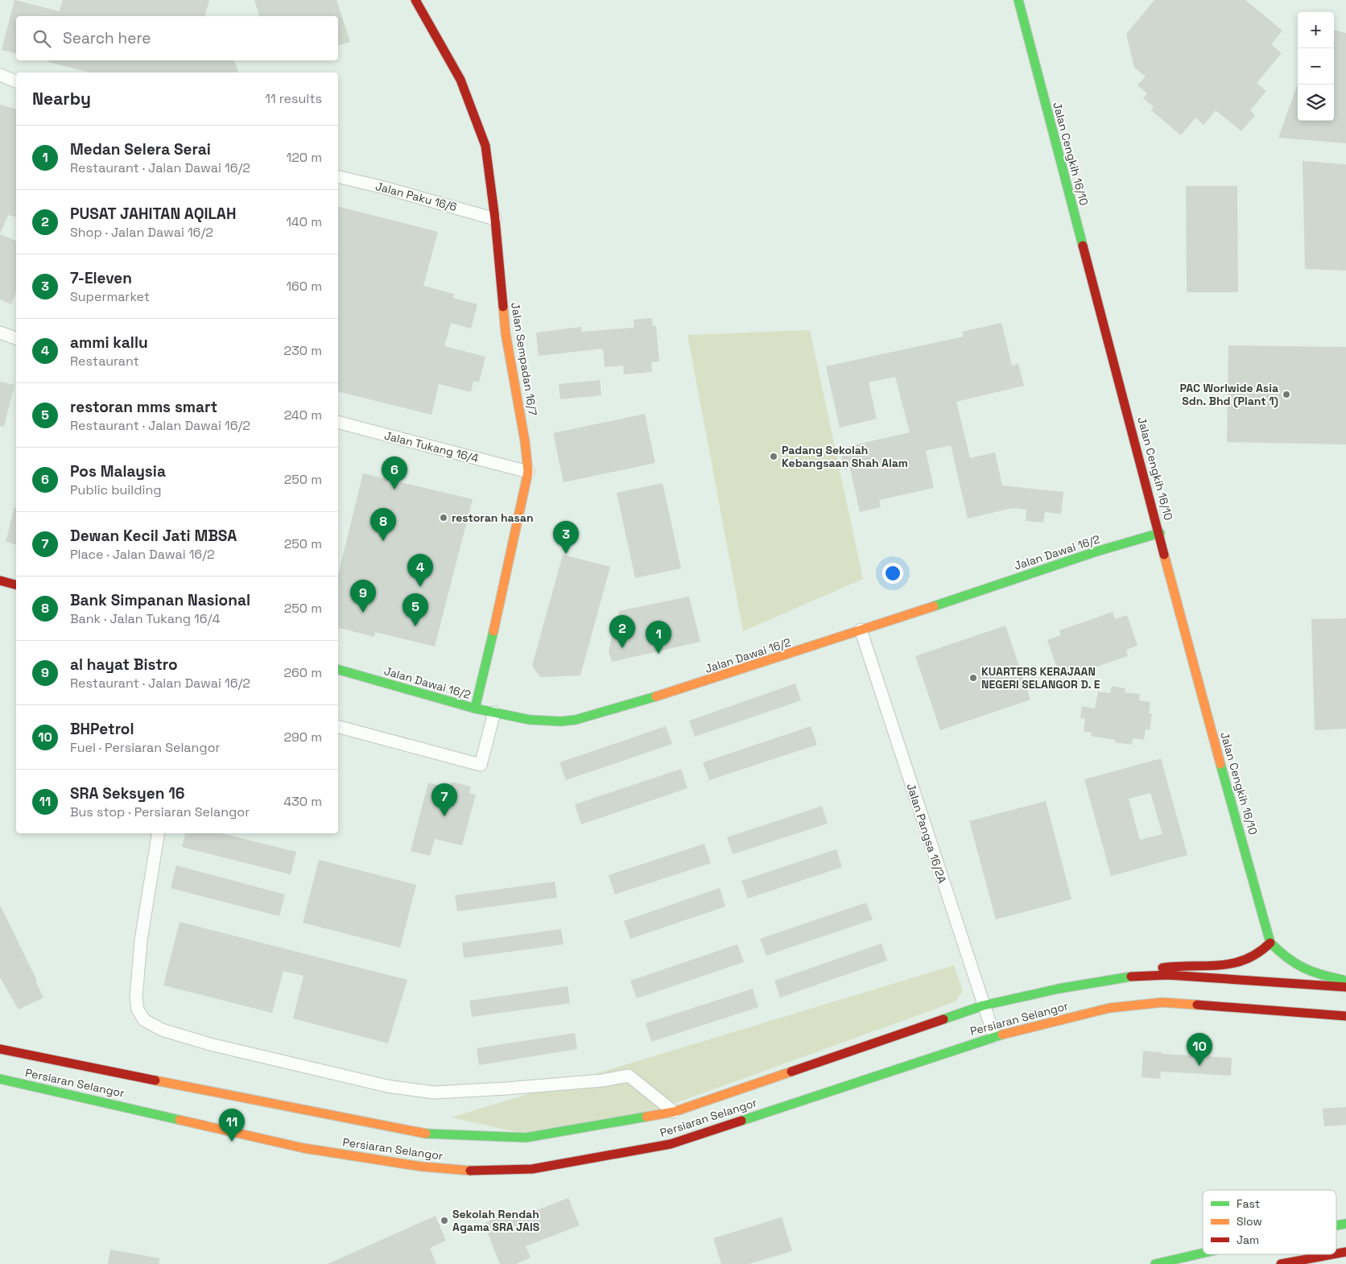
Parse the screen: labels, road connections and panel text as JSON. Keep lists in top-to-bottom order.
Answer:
{
  "streets": {
    "main road": [
      "Jalan Cengkih 16/10",
      "Jalan Sempadan 16/7",
      "Jalan Dawai 16/2",
      "Persiaran Selangor"
    ],
    "street": ["Jalan Paku 16/6", "Jalan Tukang 16/4", "Jalan Pangsa 16/2A"]
  },
  "crossings": [
    ["Jalan Cengkih 16/10", "Jalan Dawai 16/2"],
    ["Jalan Paku 16/6", "Jalan Sempadan 16/7"],
    ["Jalan Sempadan 16/7", "Jalan Tukang 16/4"],
    ["Jalan Sempadan 16/7", "Jalan Dawai 16/2"],
    ["Jalan Dawai 16/2", "Jalan Pangsa 16/2A"],
    ["Jalan Pangsa 16/2A", "Persiaran Selangor"]
  ],
  "places": [
    "PAC Worlwide Asia Sdn. Bhd (Plant 1)",
    "Padang Sekolah Kebangsaan Shah Alam",
    "restoran hasan",
    "KUARTERS KERAJAAN NEGERI SELANGOR D. E",
    "Sekolah Rendah Agama SRA JAIS"
  ],
  "legend": ["Fast", "Slow", "Jam"],
  "page": {
    "map_buttons": ["+", "−"],
    "search": "Search here",
    "heading": ["Nearby", "11 results"],
    "list": [
      {
        "mark": "1",
        "name": "Medan Selera Serai",
        "note": "Restaurant · Jalan Dawai 16/2",
        "value": "120 m"
      },
      {
        "mark": "2",
        "name": "PUSAT JAHITAN AQILAH",
        "note": "Shop · Jalan Dawai 16/2",
        "value": "140 m"
      },
      {
        "mark": "3",
        "name": "7-Eleven",
        "note": "Supermarket",
        "value": "160 m"
      },
      {
        "mark": "4",
        "name": "ammi kallu",
        "note": "Restaurant",
        "value": "230 m"
      },
      {
        "mark": "5",
        "name": "restoran mms smart",
        "note": "Restaurant · Jalan Dawai 16/2",
        "value": "240 m"
      },
      {
        "mark": "6",
        "name": "Pos Malaysia",
        "note": "Public building",
        "value": "250 m"
      },
      {
        "mark": "7",
        "name": "Dewan Kecil Jati MBSA",
        "note": "Place · Jalan Dawai 16/2",
        "value": "250 m"
      },
      {
        "mark": "8",
        "name": "Bank Simpanan Nasional",
        "note": "Bank · Jalan Tukang 16/4",
        "value": "250 m"
      },
      {
        "mark": "9",
        "name": "al hayat Bistro",
        "note": "Restaurant · Jalan Dawai 16/2",
        "value": "260 m"
      },
      {
        "mark": "10",
        "name": "BHPetrol",
        "note": "Fuel · Persiaran Selangor",
        "value": "290 m"
      },
      {
        "mark": "11",
        "name": "SRA Seksyen 16",
        "note": "Bus stop · Persiaran Selangor",
        "value": "430 m"
      }
    ],
    "pins": [
      "6",
      "8",
      "3",
      "4",
      "9",
      "5",
      "2",
      "1",
      "7",
      "10",
      "11"
    ]
  }
}
